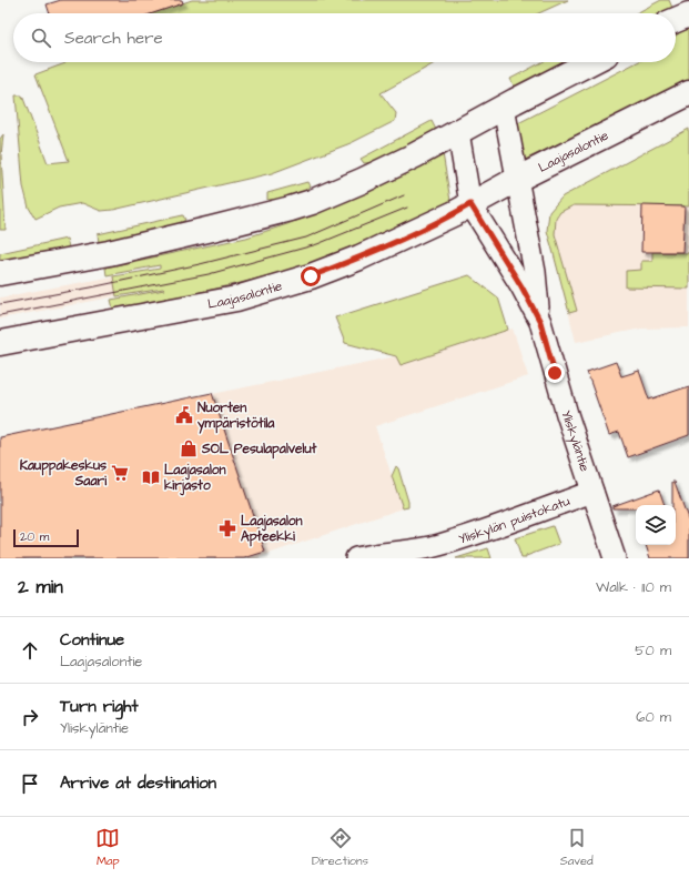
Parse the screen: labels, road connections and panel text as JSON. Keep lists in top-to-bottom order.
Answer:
{
  "streets": {
    "main road": ["Laajasalontie"],
    "street": ["Yliskyläntie", "Yliskylän puistokatu"]
  },
  "crossings": [
    ["Laajasalontie", "Yliskyläntie"],
    ["Yliskyläntie", "Yliskylän puistokatu"]
  ],
  "places": {
    "public building": ["Nuorten ympäristötila"],
    "shop": ["SOL Pesulapalvelut"],
    "supermarket": ["Kauppakeskus Saari"],
    "library": ["Laajasalon kirjasto"],
    "pharmacy": ["Laajasalon Apteekki"]
  },
  "scale_bar": "20 m",
  "page": {
    "search": "Search here",
    "scale": "20 m",
    "heading": ["2 min", "Walk · 110 m"],
    "list": [
      ["Continue", "Laajasalontie", "50 m"],
      ["Turn right", "Yliskyläntie", "60 m"],
      "Arrive at destination"
    ],
    "nav": ["Map", "Directions", "Saved"]
  }
}
